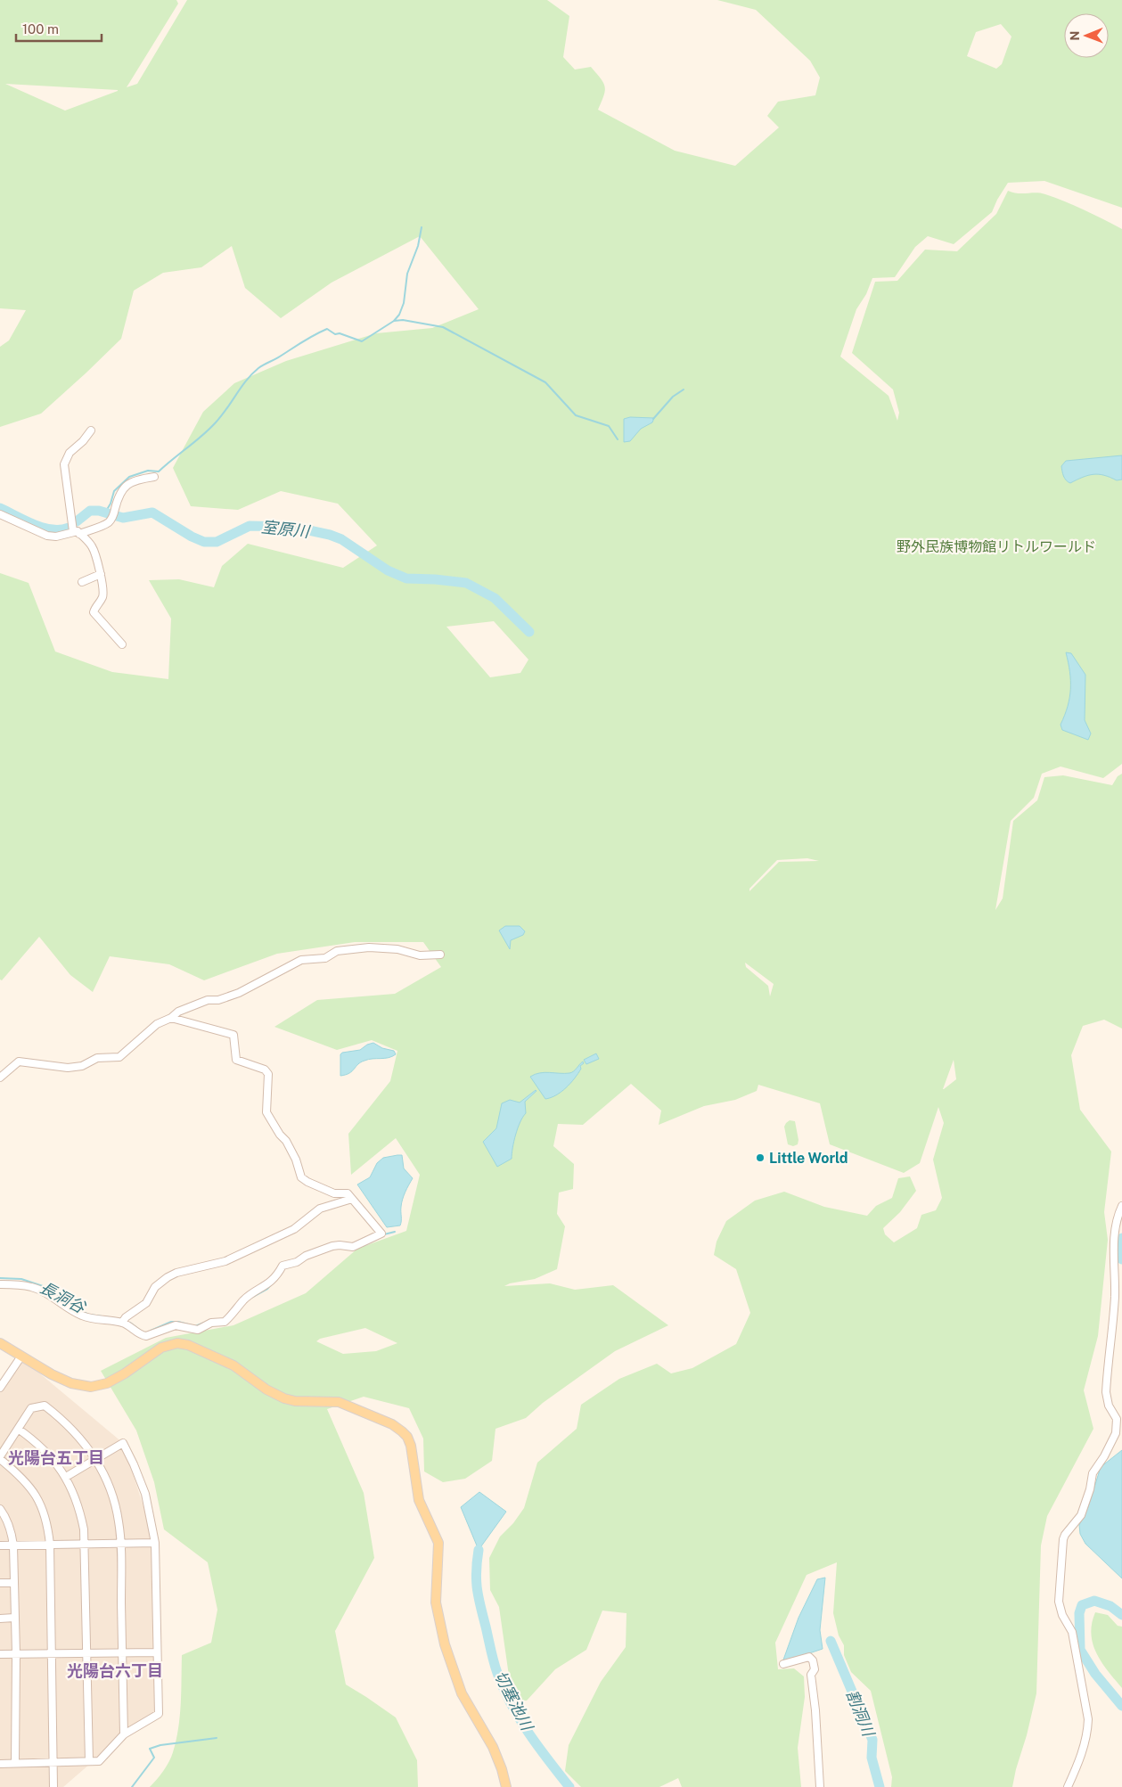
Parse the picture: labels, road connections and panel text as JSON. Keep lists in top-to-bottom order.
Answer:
{
  "districts": ["光陽台五丁目", "光陽台六丁目"],
  "water": [
    "室原川",
    "長洞谷",
    "切塞池川",
    "割洞川"
  ],
  "parks": ["野外民族博物館リトルワールド"],
  "places": ["Little World"],
  "scale_bar": "100 m",
  "north": "left"
}
